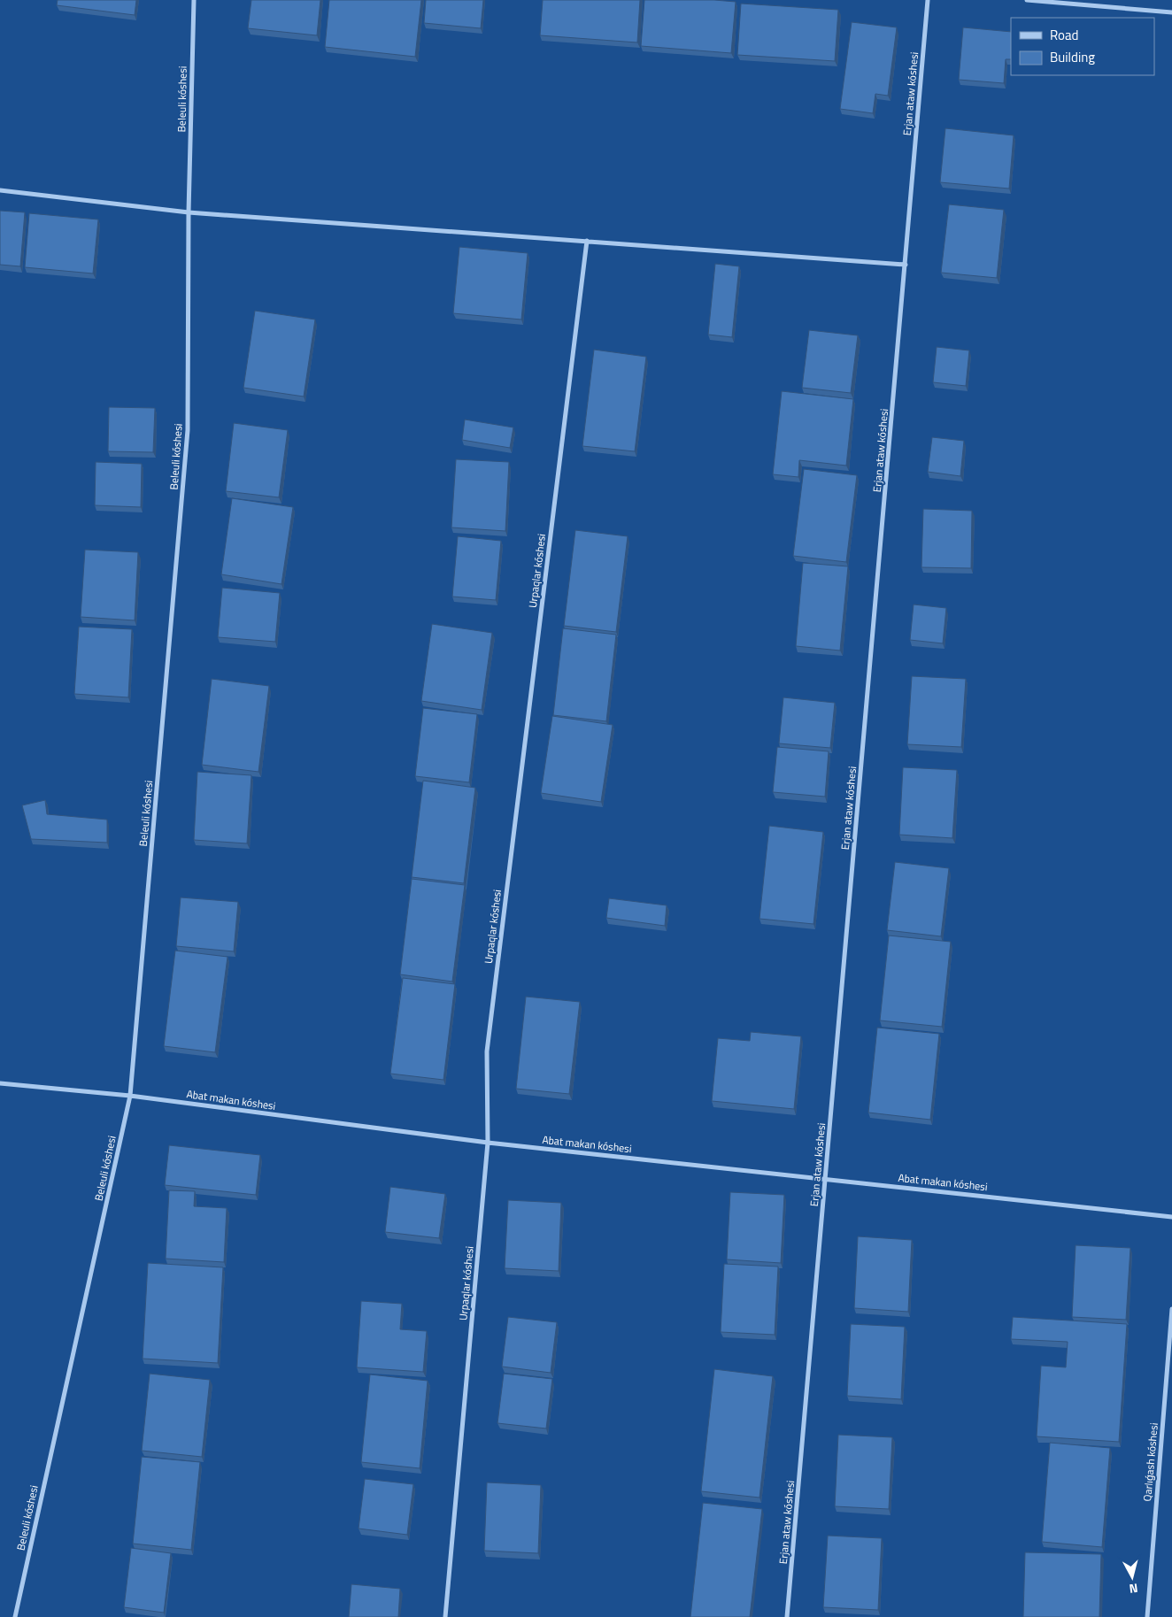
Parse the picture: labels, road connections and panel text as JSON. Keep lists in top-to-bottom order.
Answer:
{
  "streets": {
    "street": [
      "Erjan ataw kóshesi",
      "Beleuli kóshesi",
      "Urpaqlar kóshesi",
      "Abat makan kóshesi",
      "Qarlıǵash kóshesi"
    ]
  },
  "crossings": [
    ["Erjan ataw kóshesi", "Abat makan kóshesi"],
    ["Beleuli kóshesi", "Abat makan kóshesi"],
    ["Urpaqlar kóshesi", "Abat makan kóshesi"]
  ],
  "legend": ["Road", "Building"],
  "north": "bottom"
}
